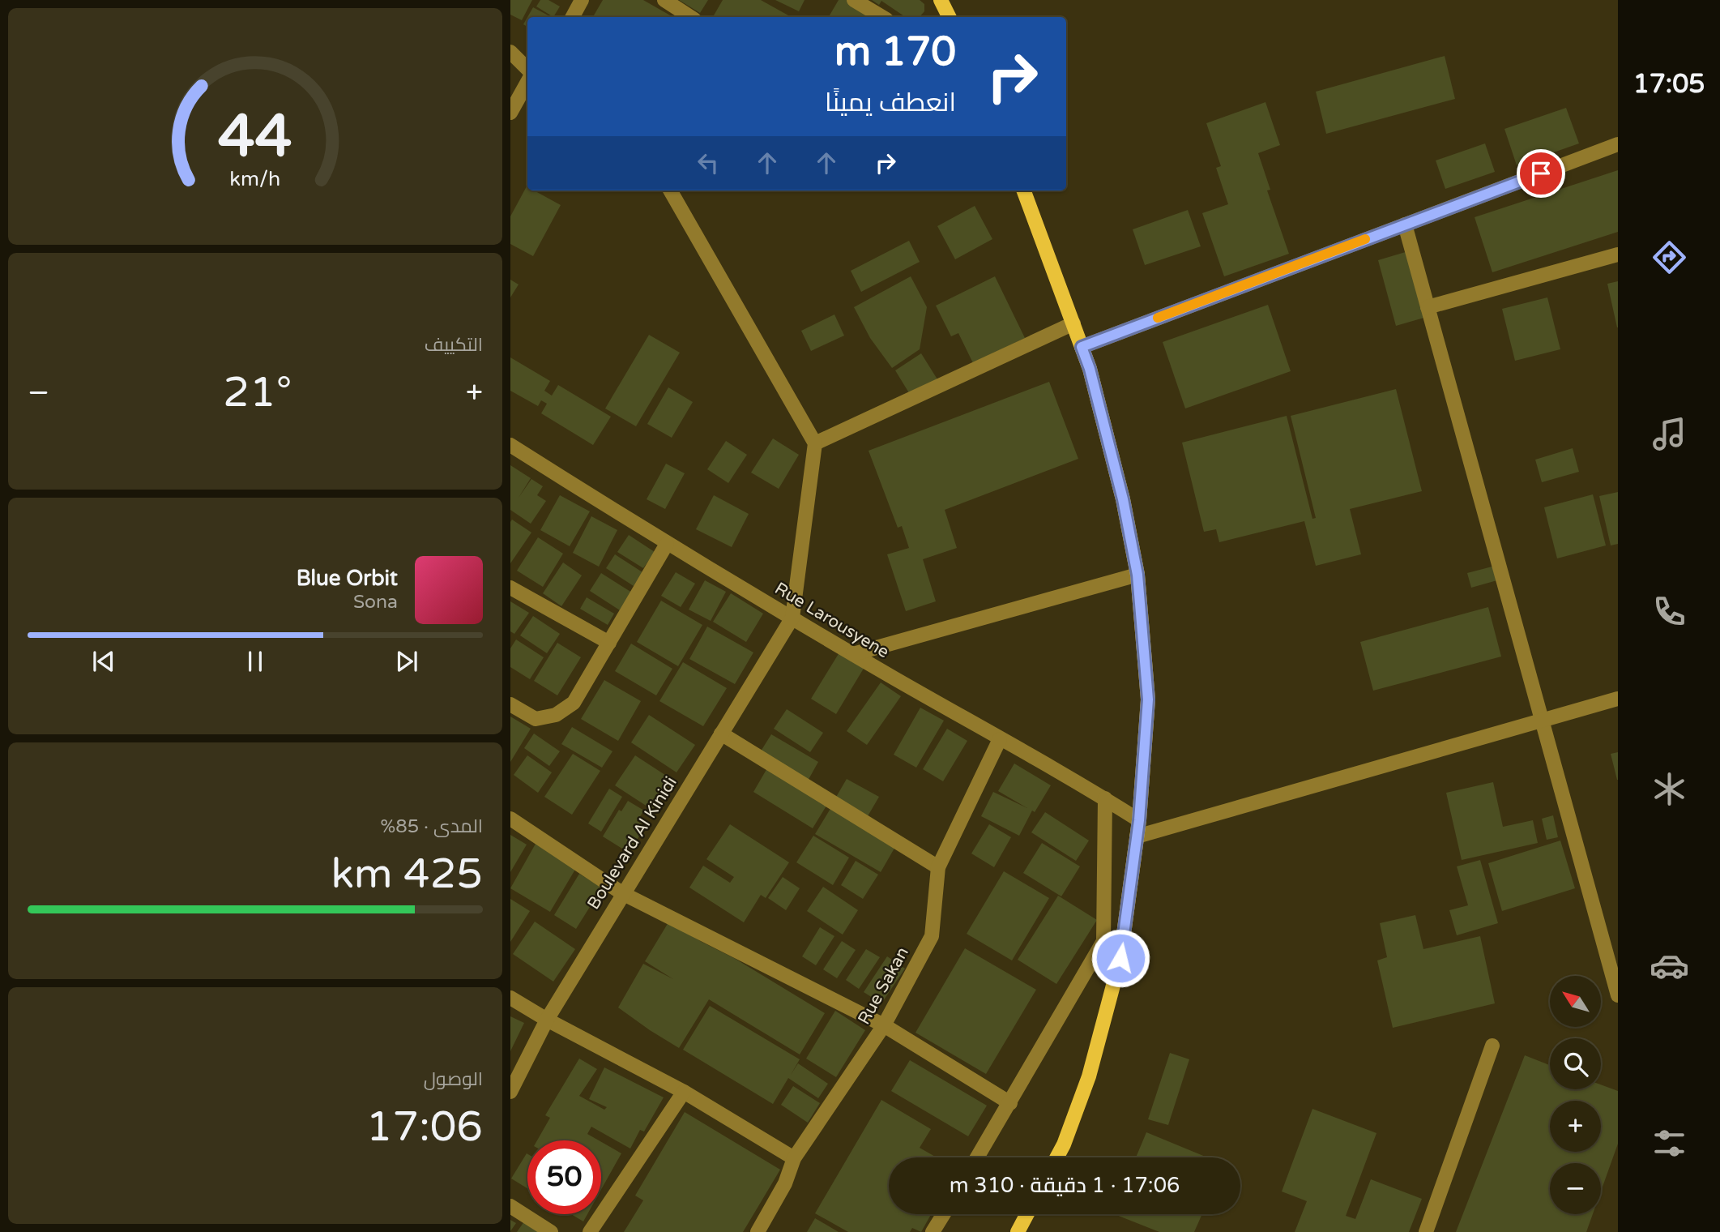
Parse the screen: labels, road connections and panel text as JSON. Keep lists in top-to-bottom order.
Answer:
{
  "streets": {
    "street": ["Rue Larousyene", "Boulevard Al Kinidi", "Rue Sakan"]
  },
  "crossings": [
    ["Rue Larousyene", "Boulevard Al Kinidi"],
    ["Rue Larousyene", "Rue Sakan"]
  ],
  "north": "top left",
  "page": {
    "tabs": "17:05",
    "turn": ["170 m", "انعطف يمينًا"],
    "tile": [
      "التكييف",
      ["المدى · 85%", "425 km"],
      ["الوصول", "17:06"]
    ],
    "heat": ["−", "21°", "+"],
    "song": ["Blue Orbit", "Sona"],
    "map_buttons": ["+", "−"],
    "limit": "50",
    "trip": "17:06 · 1 دقيقة · 310 m",
    "gauge": ["44", "km/h"]
  }
}
